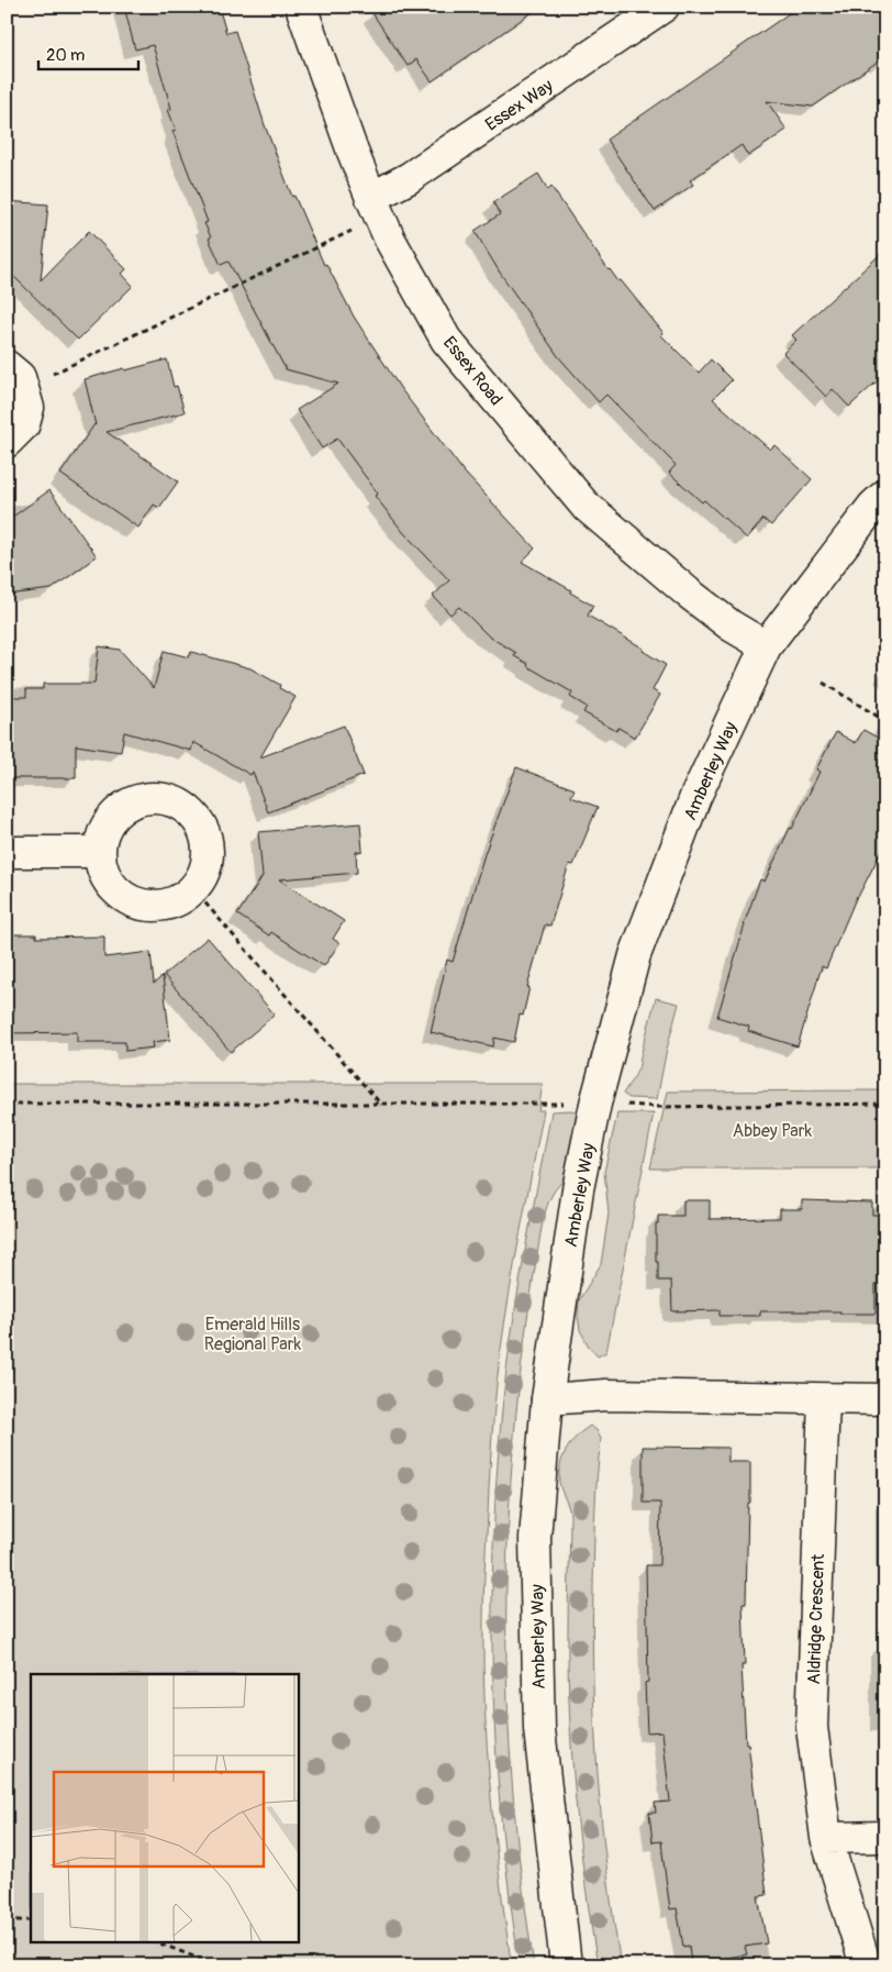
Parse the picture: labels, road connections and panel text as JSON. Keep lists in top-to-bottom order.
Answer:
{
  "streets": {
    "street": [
      "Essex Way",
      "Essex Road",
      "Amberley Way",
      "Aldridge Crescent"
    ]
  },
  "crossings": [
    ["Essex Way", "Essex Road"],
    ["Essex Road", "Amberley Way"]
  ],
  "parks": ["Abbey Park", "Emerald Hills Regional Park"],
  "scale_bar": "20 m"
}
